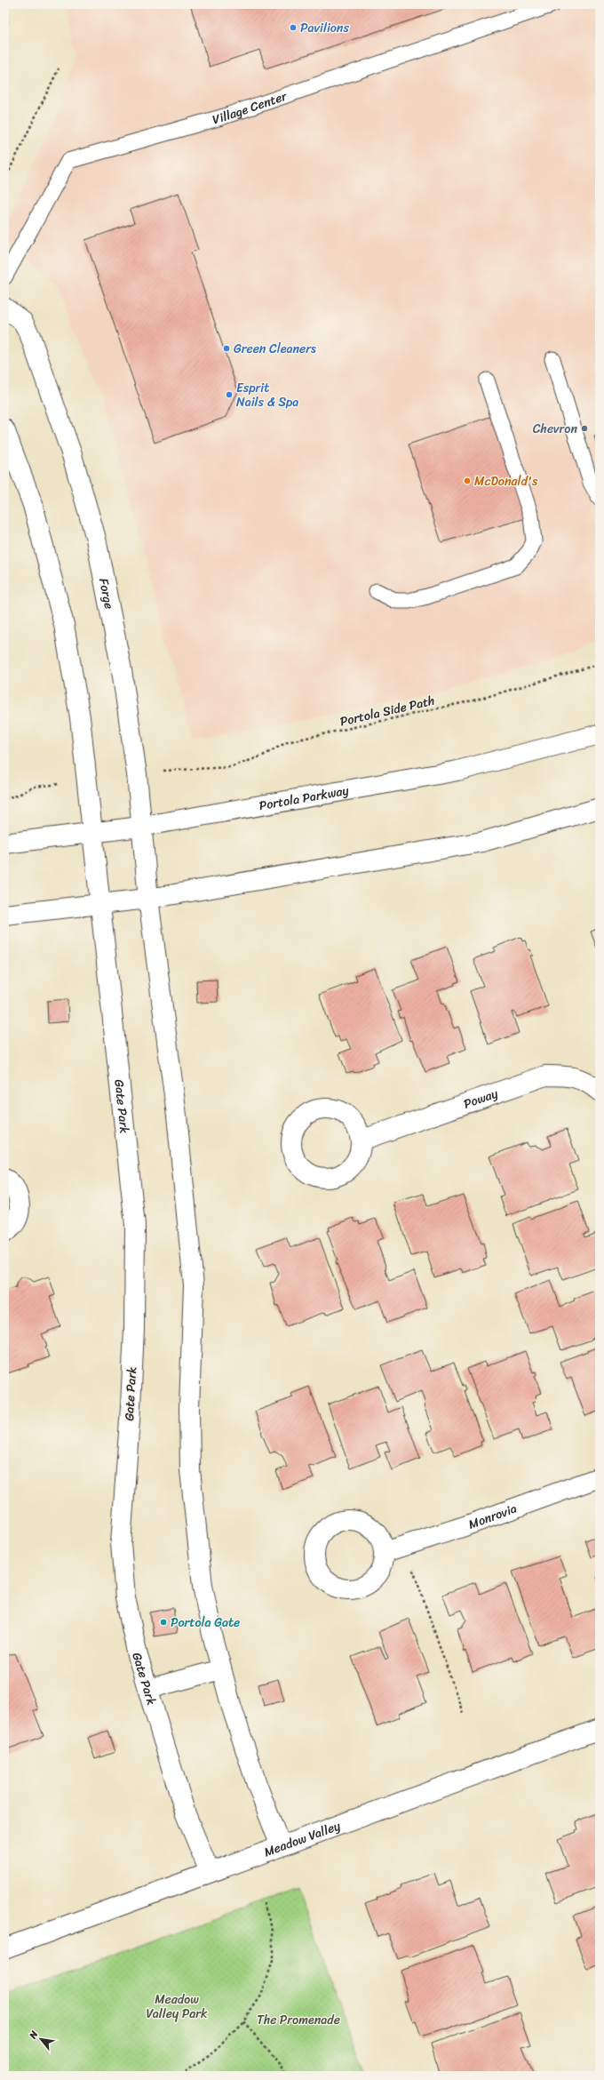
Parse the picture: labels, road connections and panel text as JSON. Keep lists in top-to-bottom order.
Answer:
{
  "streets": {
    "street": [
      "Forge",
      "Portola Parkway",
      "Poway",
      "Gate Park",
      "Monrovia",
      "Meadow Valley"
    ],
    "lane": ["Village Center"],
    "path": ["Portola Side Path"]
  },
  "crossings": [
    ["Forge", "Portola Parkway"],
    ["Gate Park", "Meadow Valley"]
  ],
  "parks": ["Meadow Valley Park", "The Promenade"],
  "places": [
    "Pavilions",
    "Green Cleaners",
    "Esprit Nails & Spa",
    "Chevron",
    "McDonald's",
    "Portola Gate"
  ],
  "north": "top left"
}
